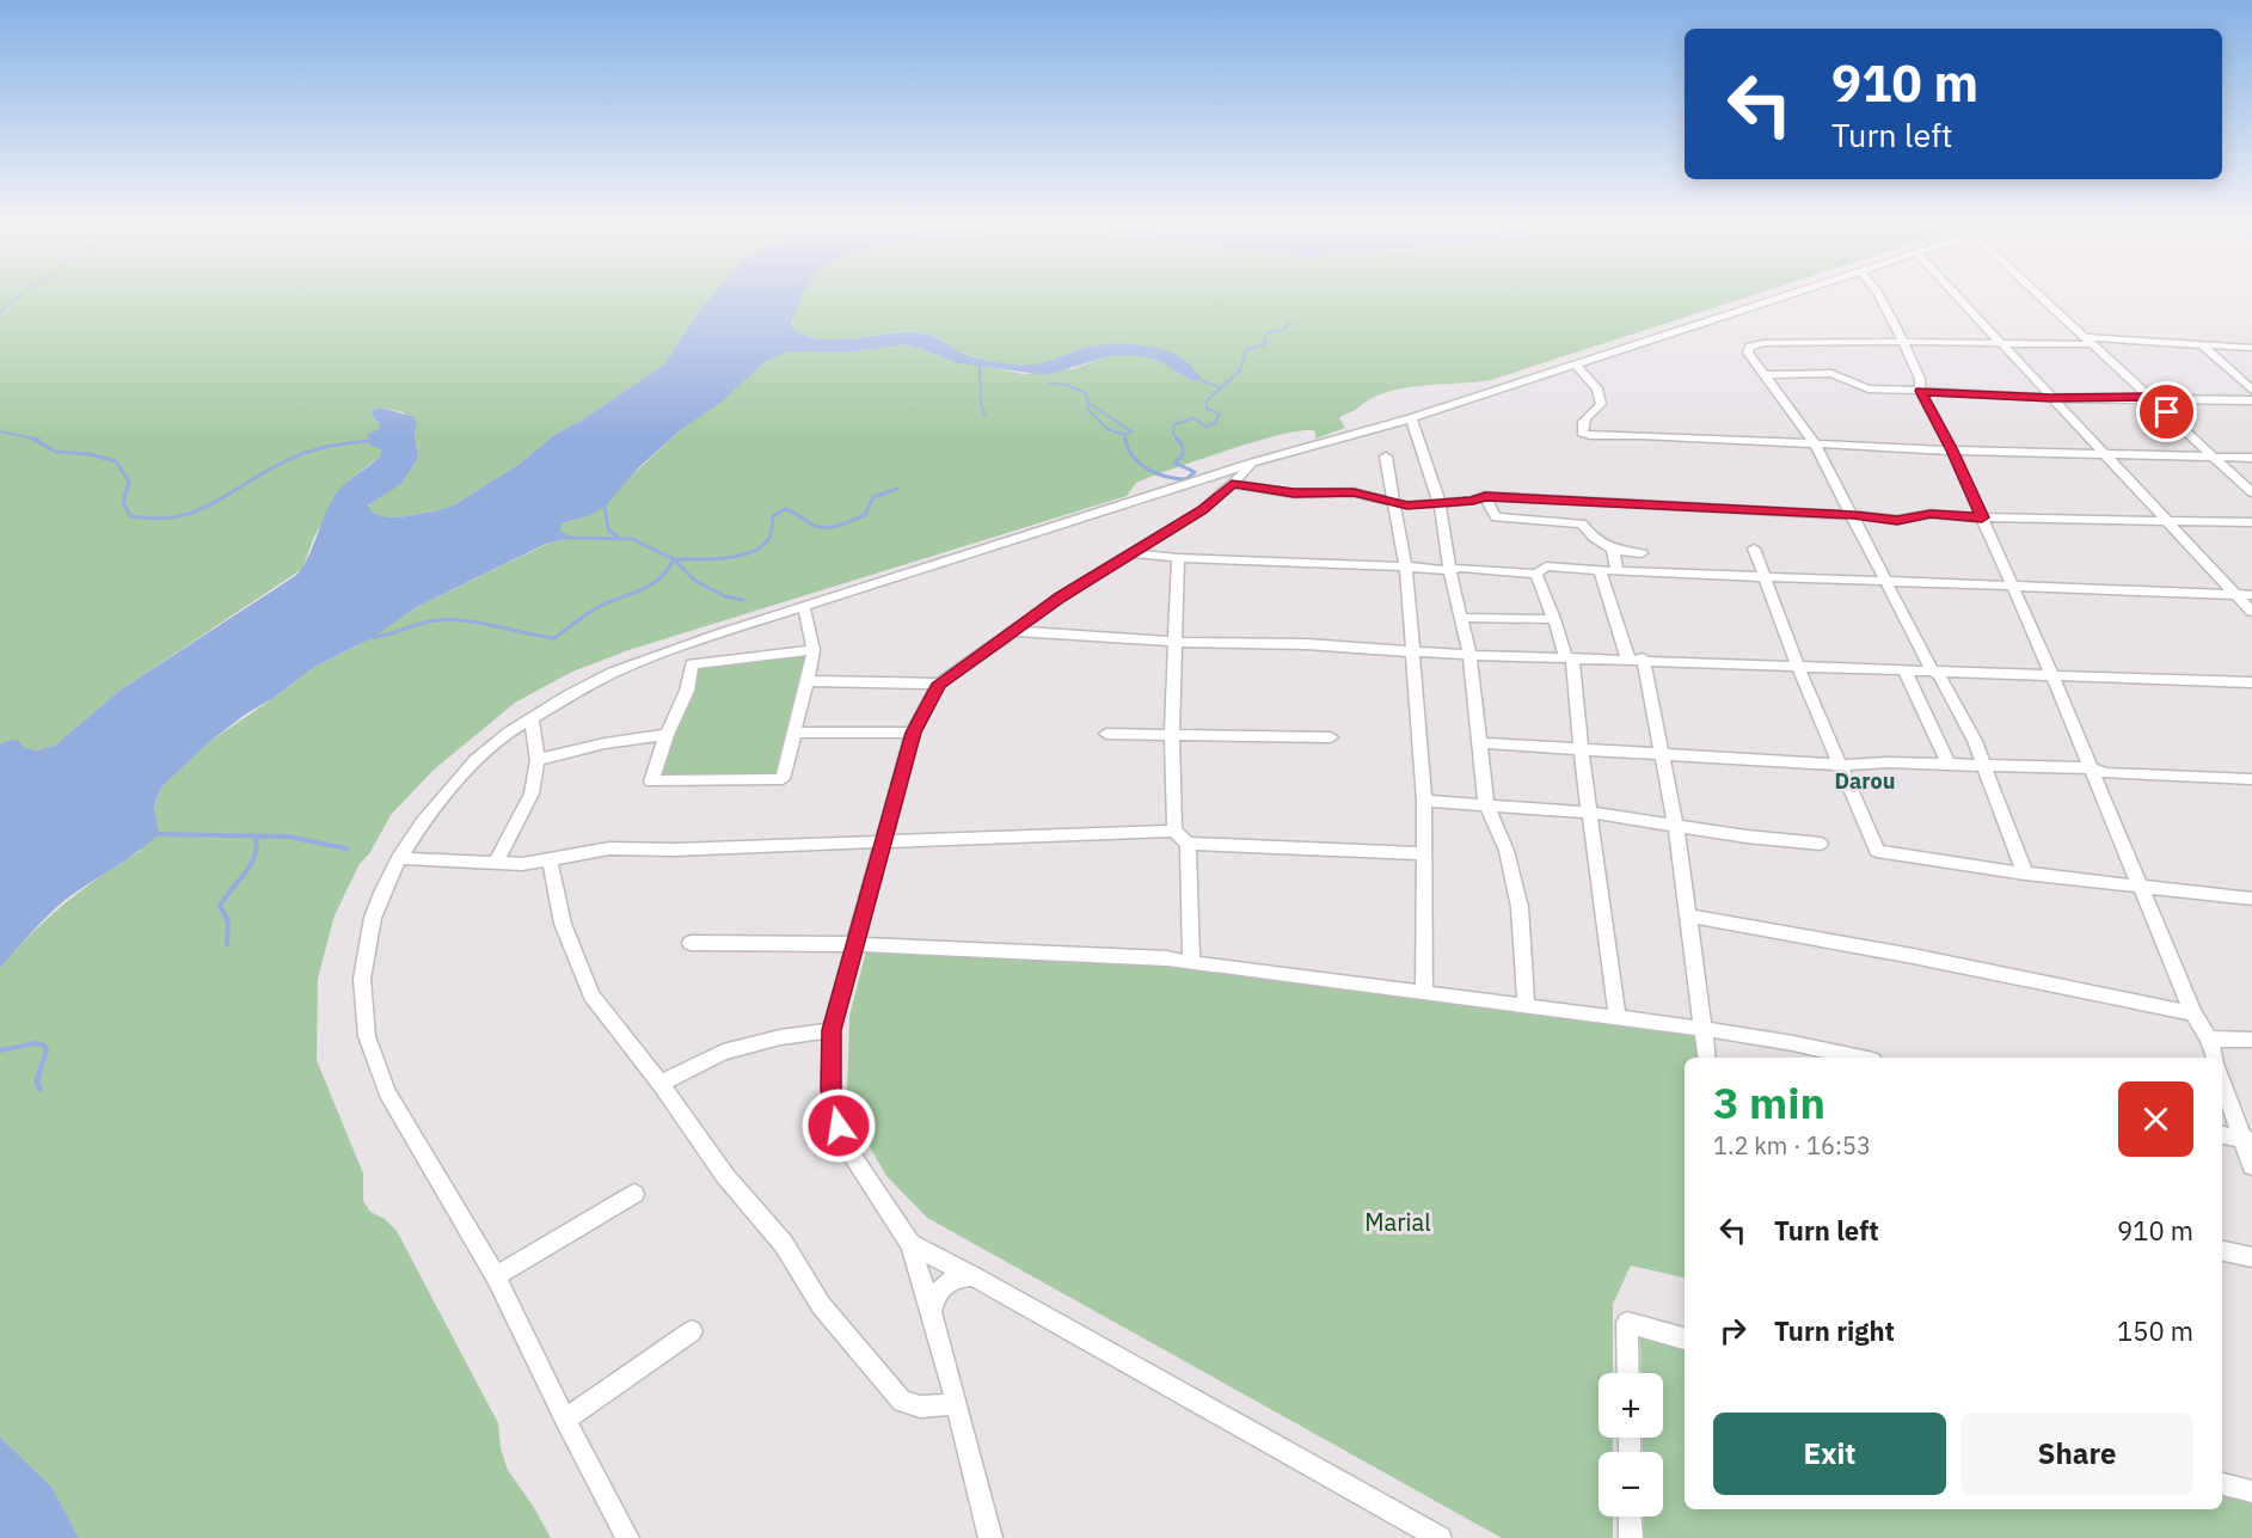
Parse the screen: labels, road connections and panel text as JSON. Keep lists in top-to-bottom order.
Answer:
{
  "districts": ["Darou"],
  "parks": ["Marial"],
  "page": {
    "turn": ["910 m", "Turn left"],
    "heading": ["3 min", "1.2 km · 16:53"],
    "list": [
      {
        "name": "Turn left",
        "value": "910 m"
      },
      {
        "name": "Turn right",
        "value": "150 m"
      }
    ],
    "map_buttons": ["+", "−"],
    "buttons": ["Exit", "Share"]
  }
}
